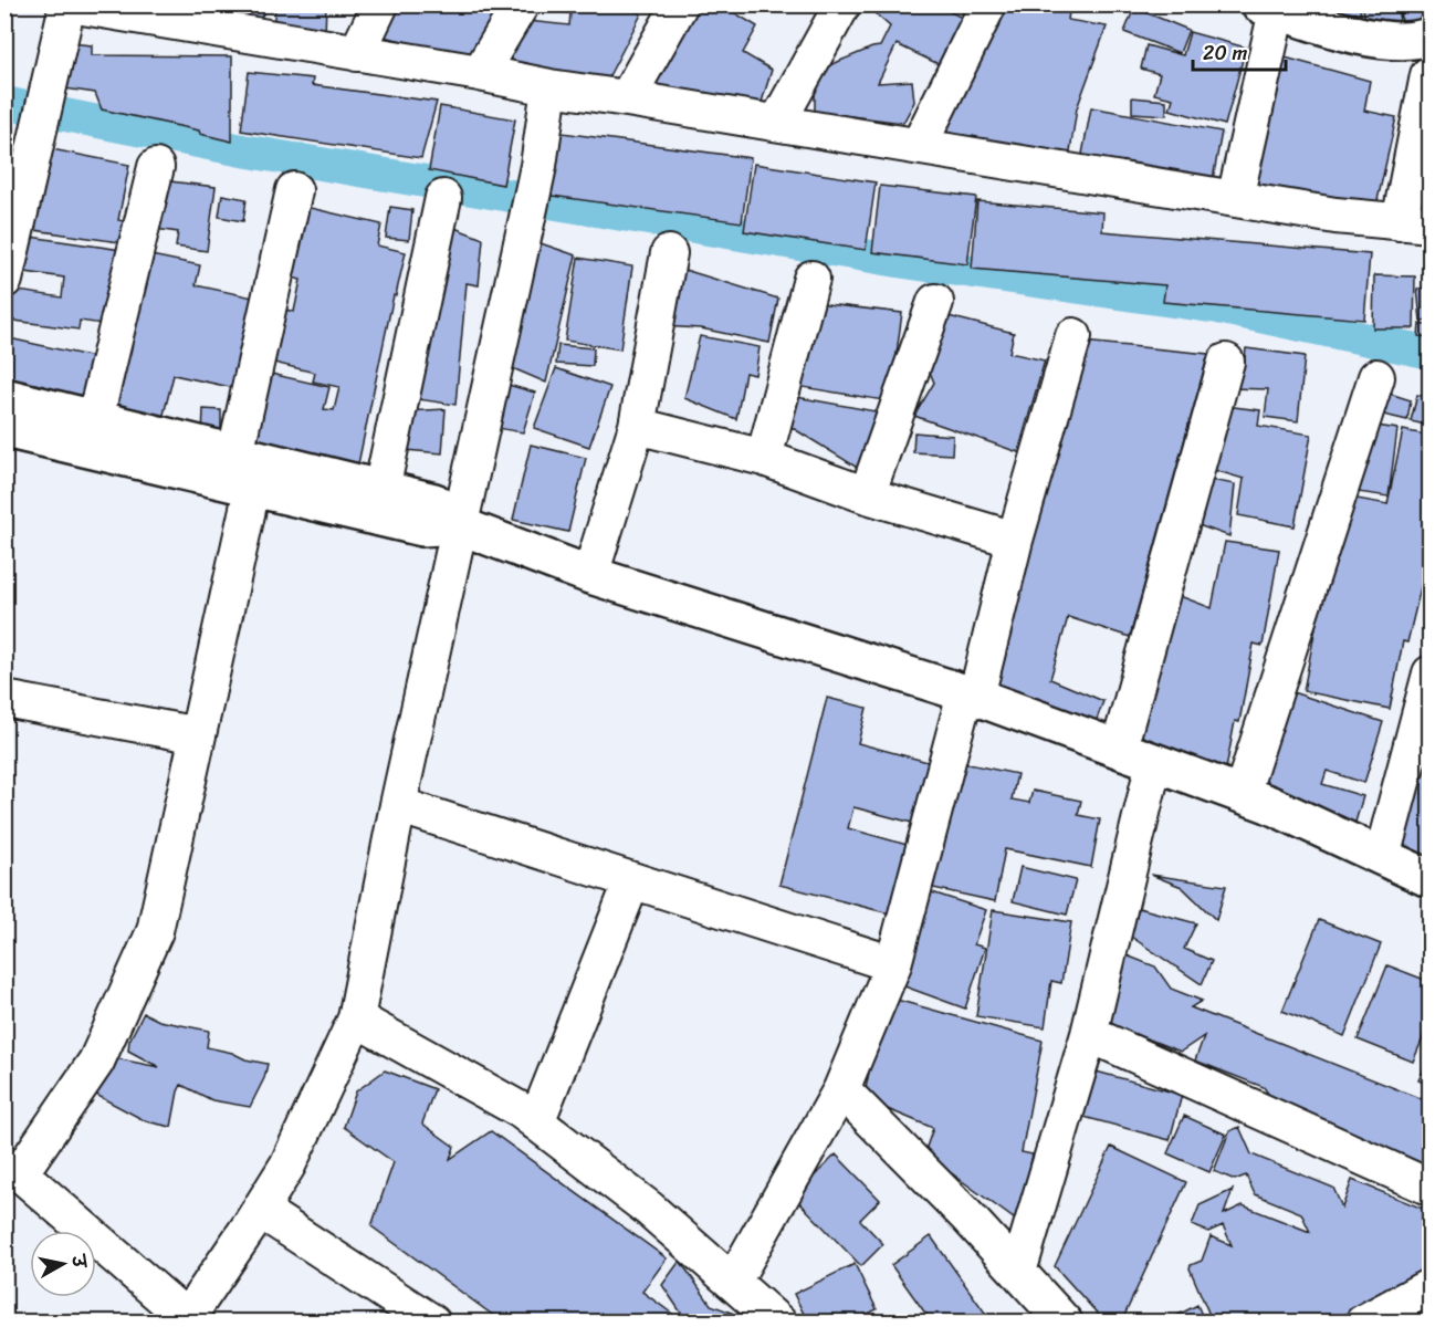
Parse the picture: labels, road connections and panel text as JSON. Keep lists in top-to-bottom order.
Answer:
{
  "scale_bar": "20 m",
  "north": "right"
}
